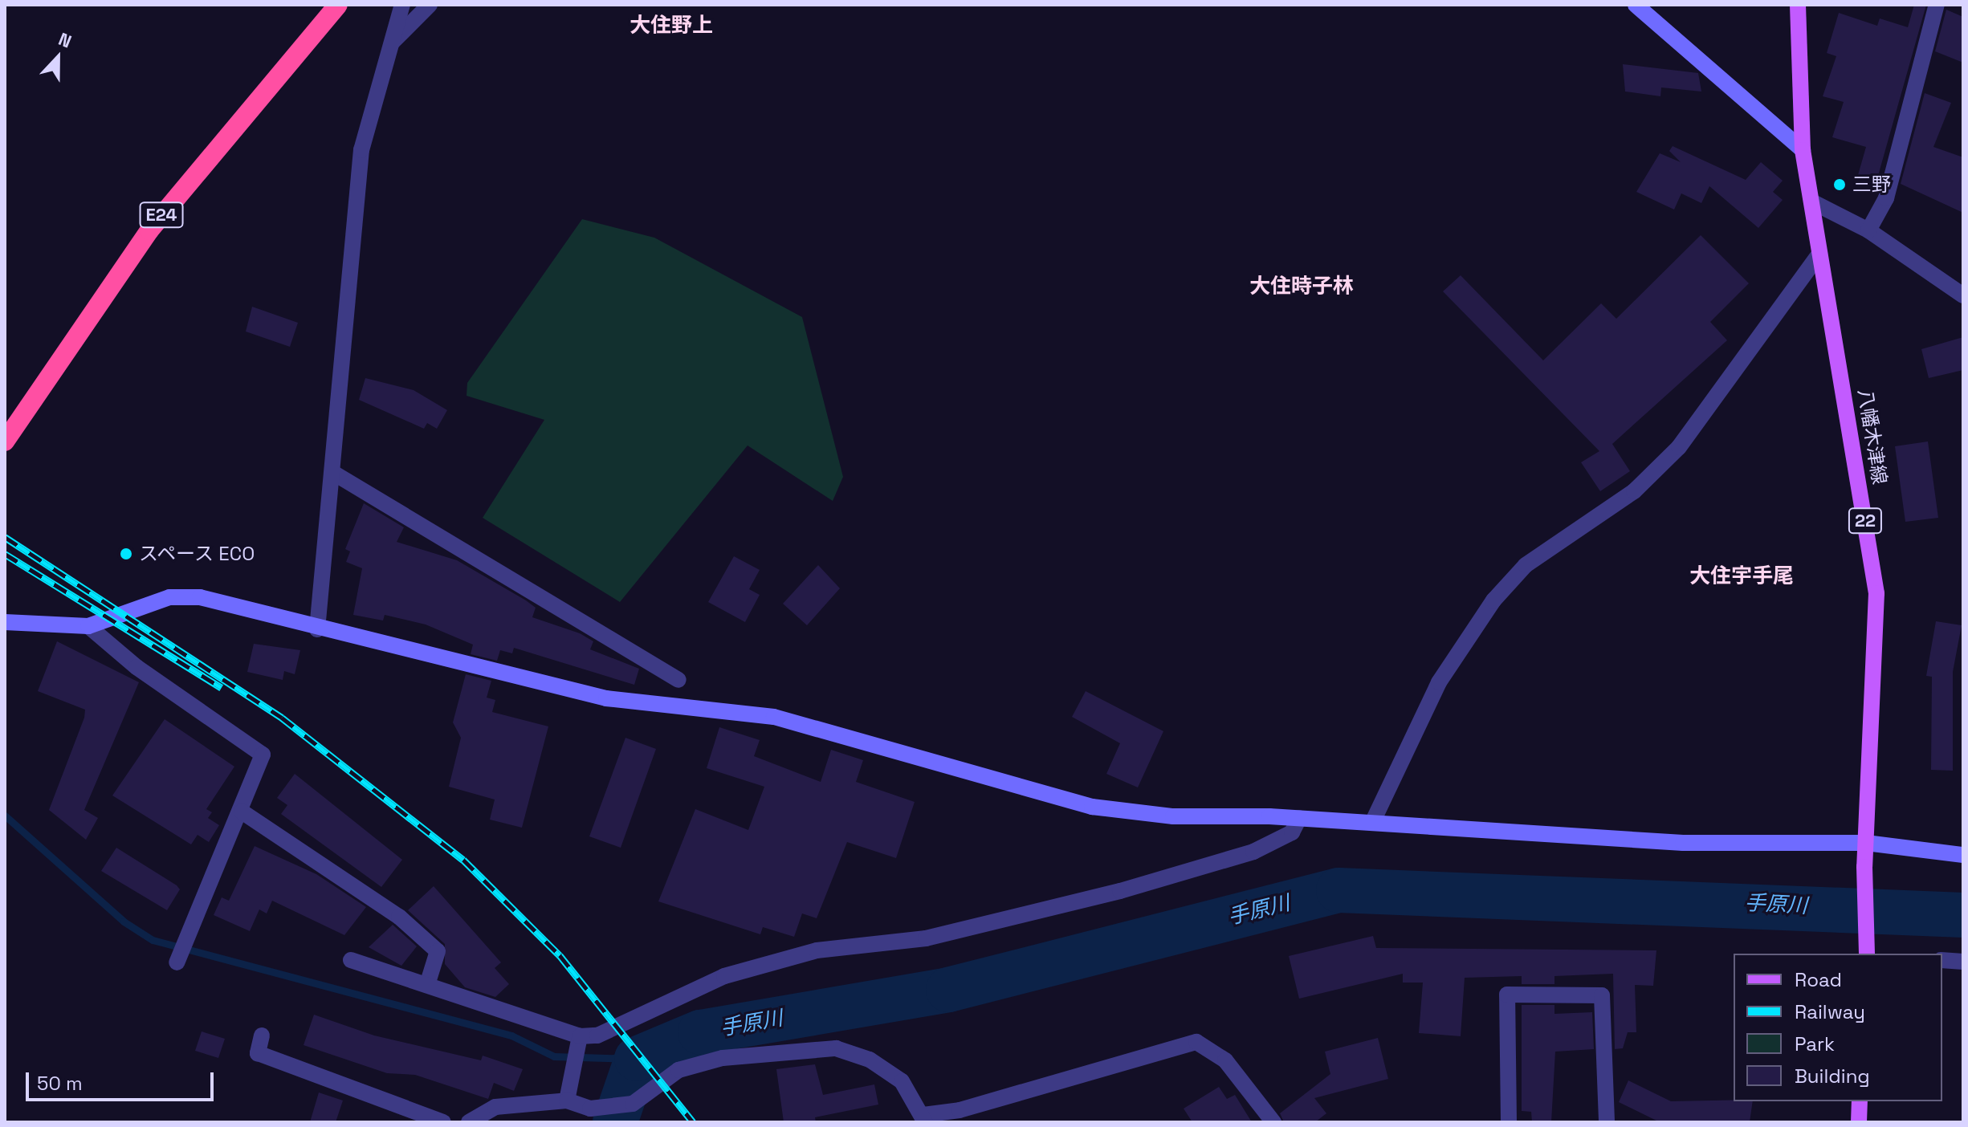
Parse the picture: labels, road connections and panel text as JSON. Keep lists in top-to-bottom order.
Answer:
{
  "streets": {
    "highway": ["E24"],
    "main road": ["八幡木津線", "22"]
  },
  "districts": ["大住野上", "大住時子林", "大住宇手尾"],
  "water": ["手原川"],
  "places": ["三野", "スペース ECO"],
  "legend": [
    "Road",
    "Railway",
    "Park",
    "Building"
  ],
  "scale_bar": "50 m",
  "north": "top"
}
